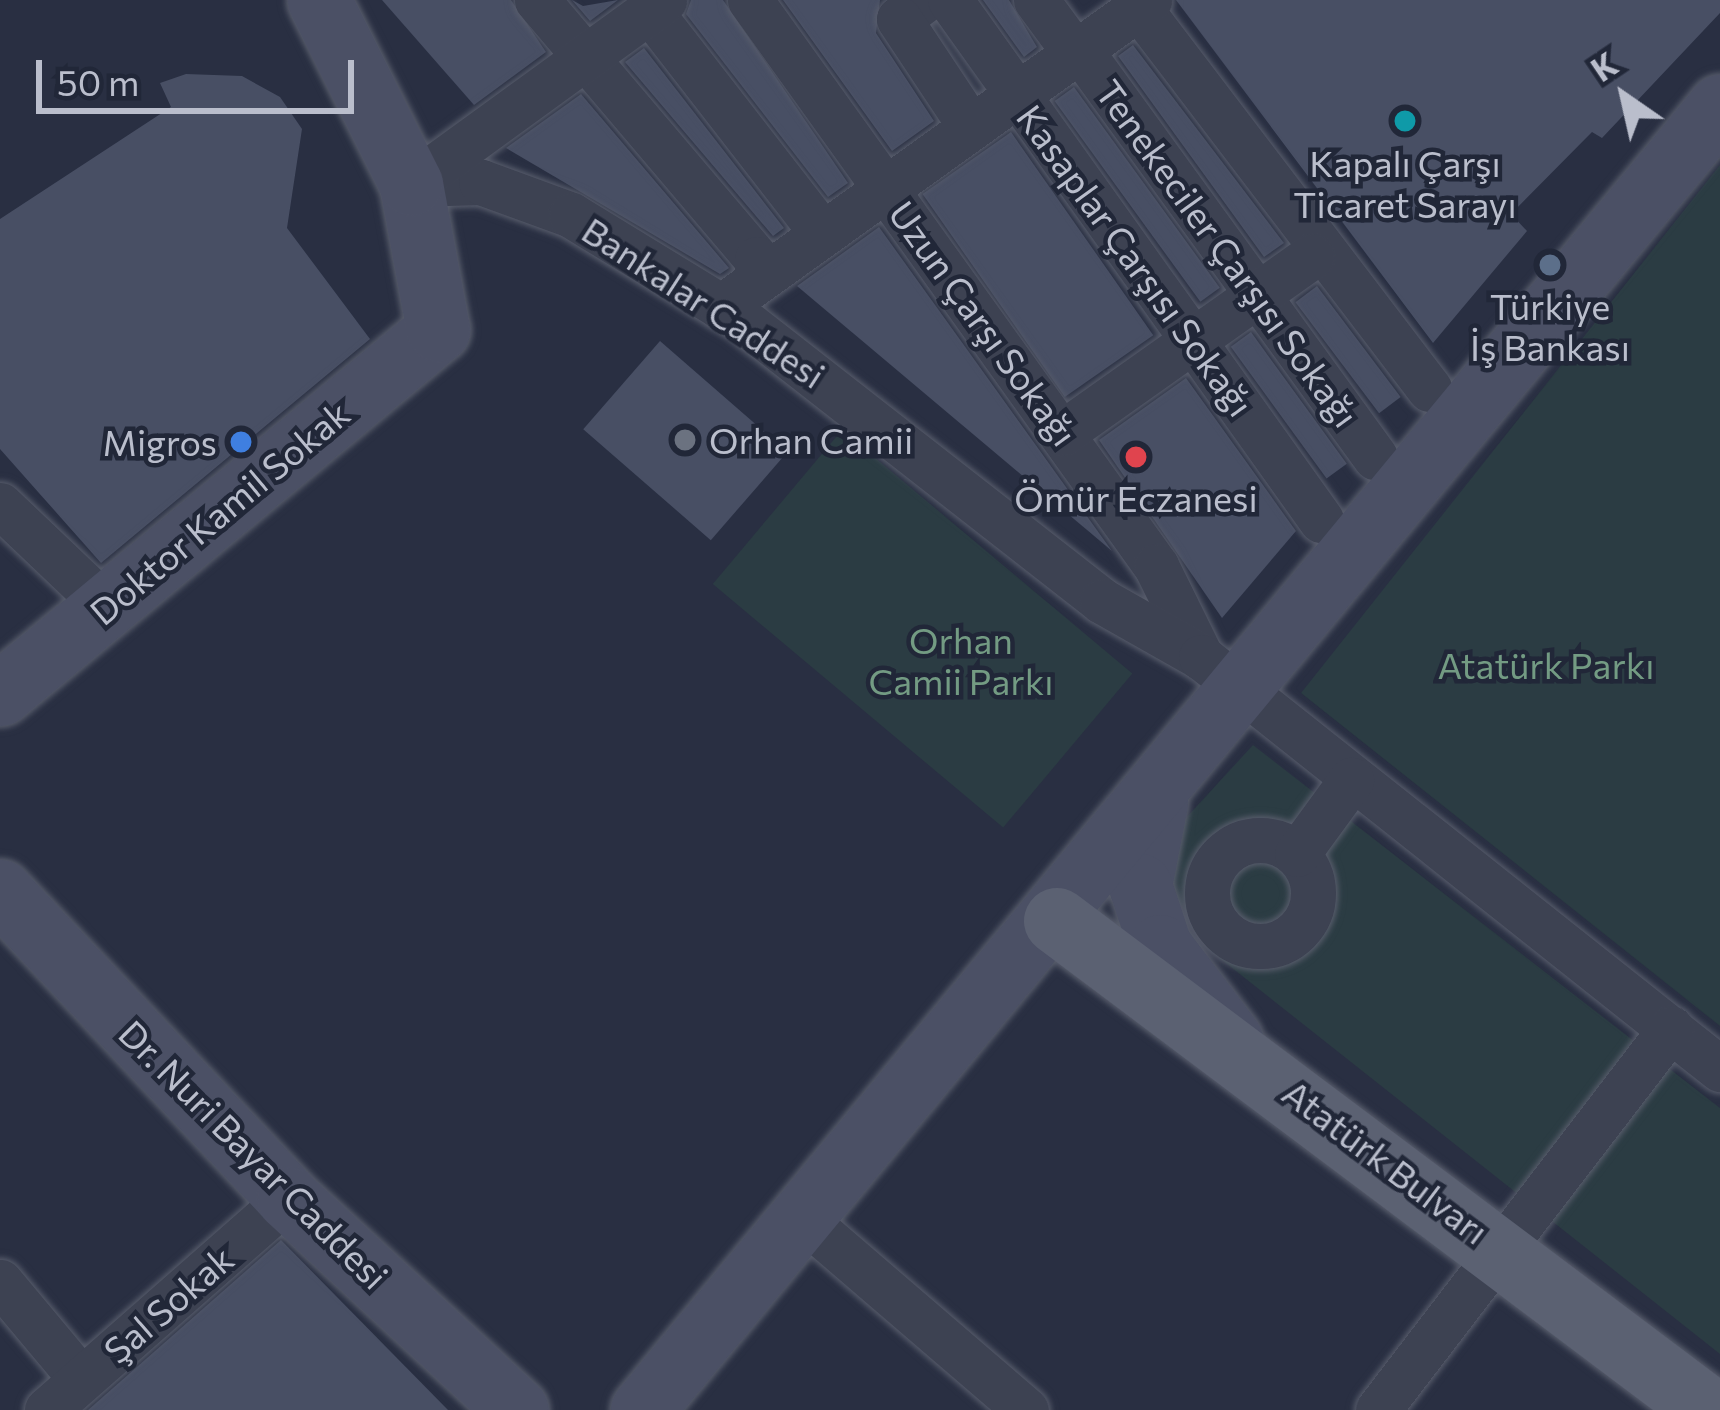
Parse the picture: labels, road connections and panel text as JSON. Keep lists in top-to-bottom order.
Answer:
{
  "streets": {
    "main road": ["Doktor Kamil Sokak", "Dr. Nuri Bayar Caddesi", "Atatürk Bulvarı"],
    "street": [
      "Tenekeciler Çarşısı Sokağı",
      "Kasaplar Çarşısı Sokağı",
      "Bankalar Caddesi",
      "Uzun Çarşı Sokağı",
      "Şal Sokak"
    ]
  },
  "crossings": [
    ["Bankalar Caddesi", "Uzun Çarşı Sokağı"],
    ["Bankalar Caddesi", "Doktor Kamil Sokak"],
    ["Dr. Nuri Bayar Caddesi", "Şal Sokak"]
  ],
  "parks": ["Orhan Camii Parkı", "Atatürk Parkı"],
  "places": [
    "Kapalı Çarşı Ticaret Sarayı",
    "Türkiye İş Bankası",
    "Orhan Camii",
    "Migros",
    "Ömür Eczanesi"
  ],
  "scale_bar": "50 m",
  "north": "top left"
}
